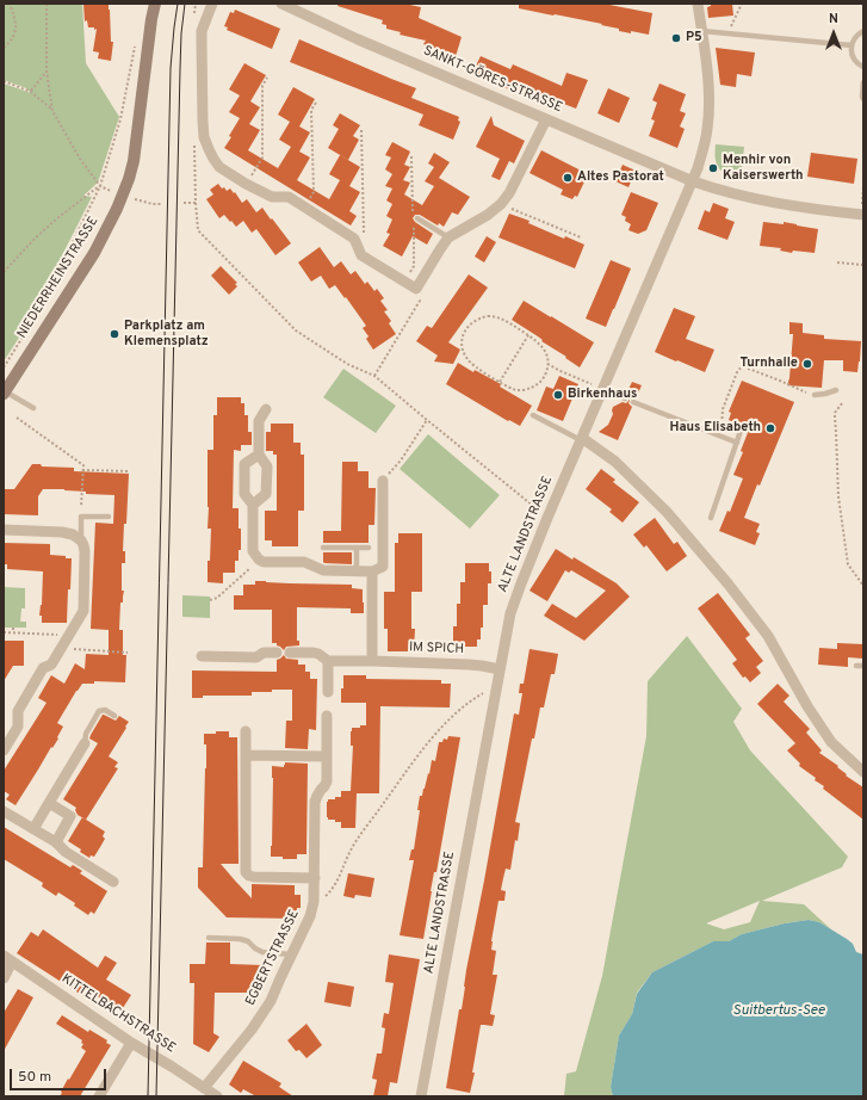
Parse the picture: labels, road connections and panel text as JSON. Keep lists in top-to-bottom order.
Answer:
{
  "streets": {
    "main road": ["NIEDERRHEINSTRASSE"],
    "street": [
      "SANKT-GÖRES-STRASSE",
      "ALTE LANDSTRASSE",
      "IM SPICH",
      "EGBERTSTRASSE",
      "KITTELBACHSTRASSE"
    ]
  },
  "crossings": [
    ["SANKT-GÖRES-STRASSE", "ALTE LANDSTRASSE"],
    ["ALTE LANDSTRASSE", "IM SPICH"],
    ["EGBERTSTRASSE", "KITTELBACHSTRASSE"]
  ],
  "water": ["Suitbertus-See"],
  "places": [
    "P5",
    "Menhir von Kaiserswerth",
    "Altes Pastorat",
    "Parkplatz am Klemensplatz",
    "Turnhalle",
    "Birkenhaus",
    "Haus Elisabeth"
  ],
  "scale_bar": "50 m",
  "north": "top"
}
